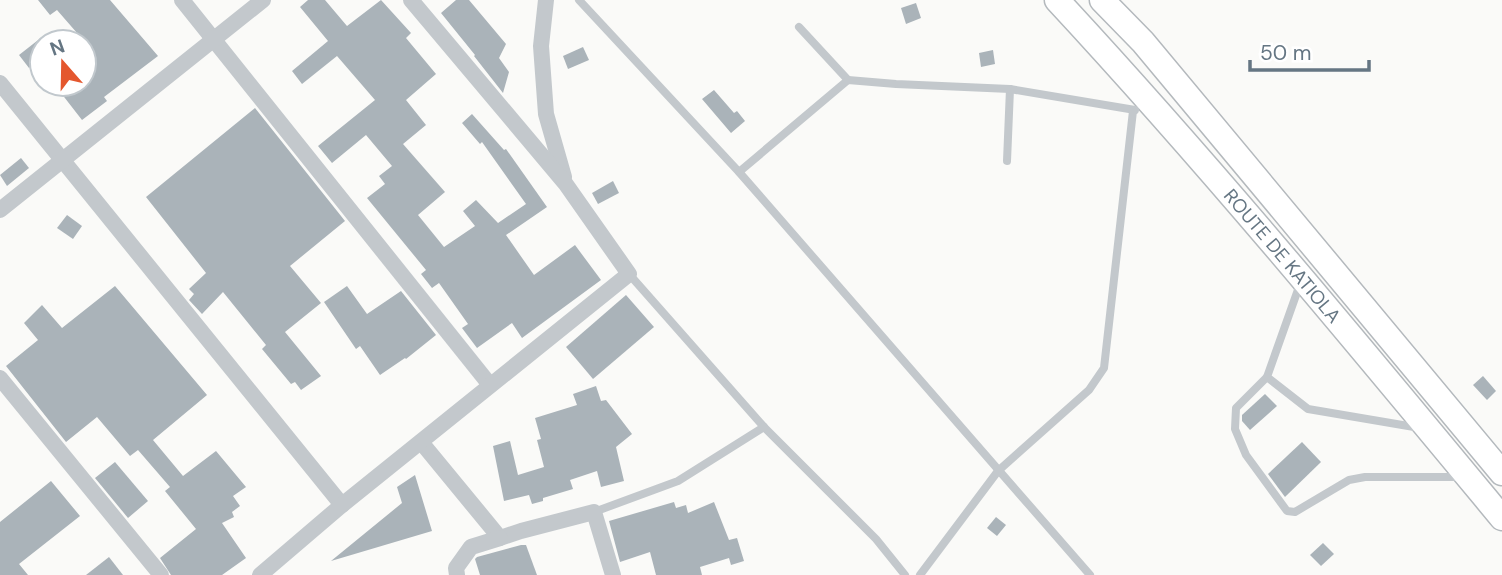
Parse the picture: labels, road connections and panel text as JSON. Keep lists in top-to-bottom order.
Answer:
{
  "streets": {
    "highway": ["ROUTE DE KATIOLA"]
  },
  "scale_bar": "50 m",
  "north": "top"
}
